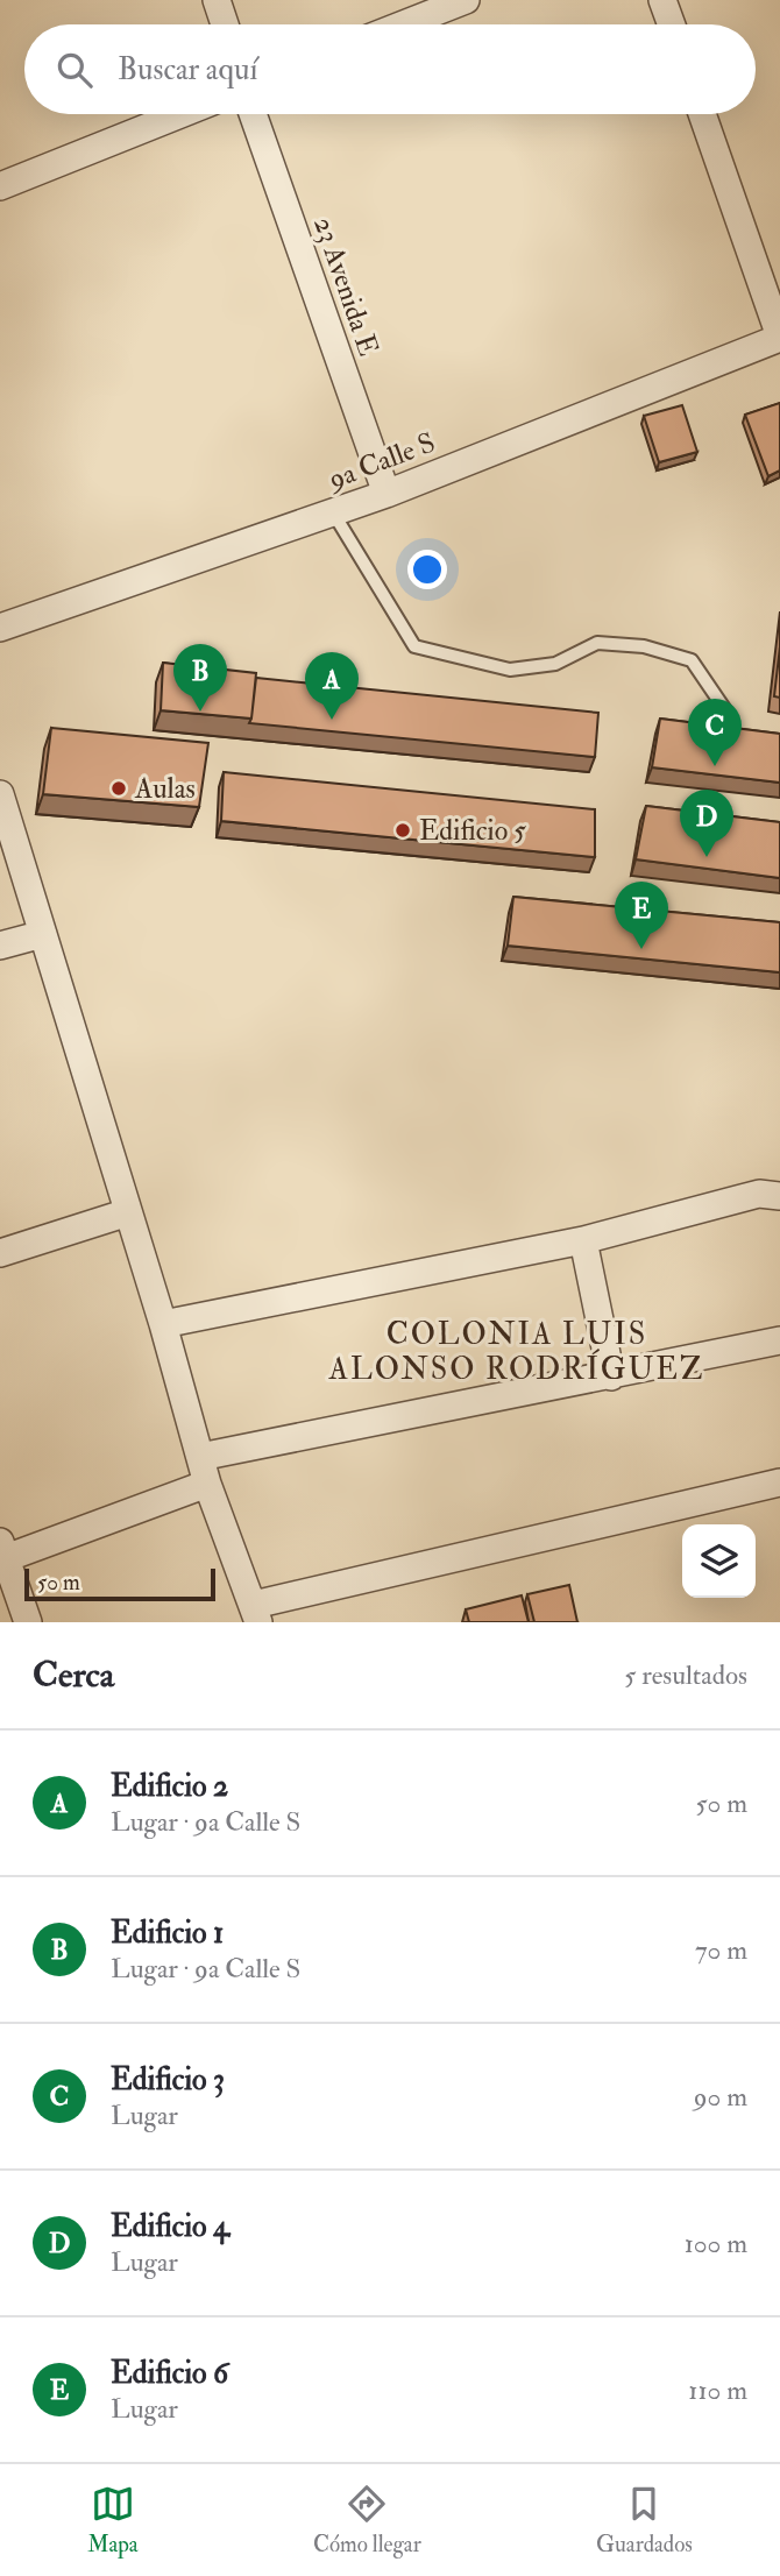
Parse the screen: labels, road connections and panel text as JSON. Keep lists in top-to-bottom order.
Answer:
{
  "streets": {
    "street": ["23 Avenida E", "9a Calle S"]
  },
  "crossings": [
    ["23 Avenida E", "9a Calle S"]
  ],
  "districts": ["COLONIA LUIS ALONSO RODRÍGUEZ"],
  "places": ["Aulas", "Edificio 5"],
  "scale_bar": "50 m",
  "page": {
    "search": "Buscar aquí",
    "pins": [
      "B",
      "A",
      "C",
      "D",
      "E"
    ],
    "scale": "50 m",
    "heading": ["Cerca", "5 resultados"],
    "list": [
      {
        "mark": "A",
        "name": "Edificio 2",
        "note": "Lugar · 9a Calle S",
        "value": "50 m"
      },
      {
        "mark": "B",
        "name": "Edificio 1",
        "note": "Lugar · 9a Calle S",
        "value": "70 m"
      },
      {
        "mark": "C",
        "name": "Edificio 3",
        "note": "Lugar",
        "value": "90 m"
      },
      {
        "mark": "D",
        "name": "Edificio 4",
        "note": "Lugar",
        "value": "100 m"
      },
      {
        "mark": "E",
        "name": "Edificio 6",
        "note": "Lugar",
        "value": "110 m"
      }
    ],
    "nav": ["Mapa", "Cómo llegar", "Guardados"]
  }
}
